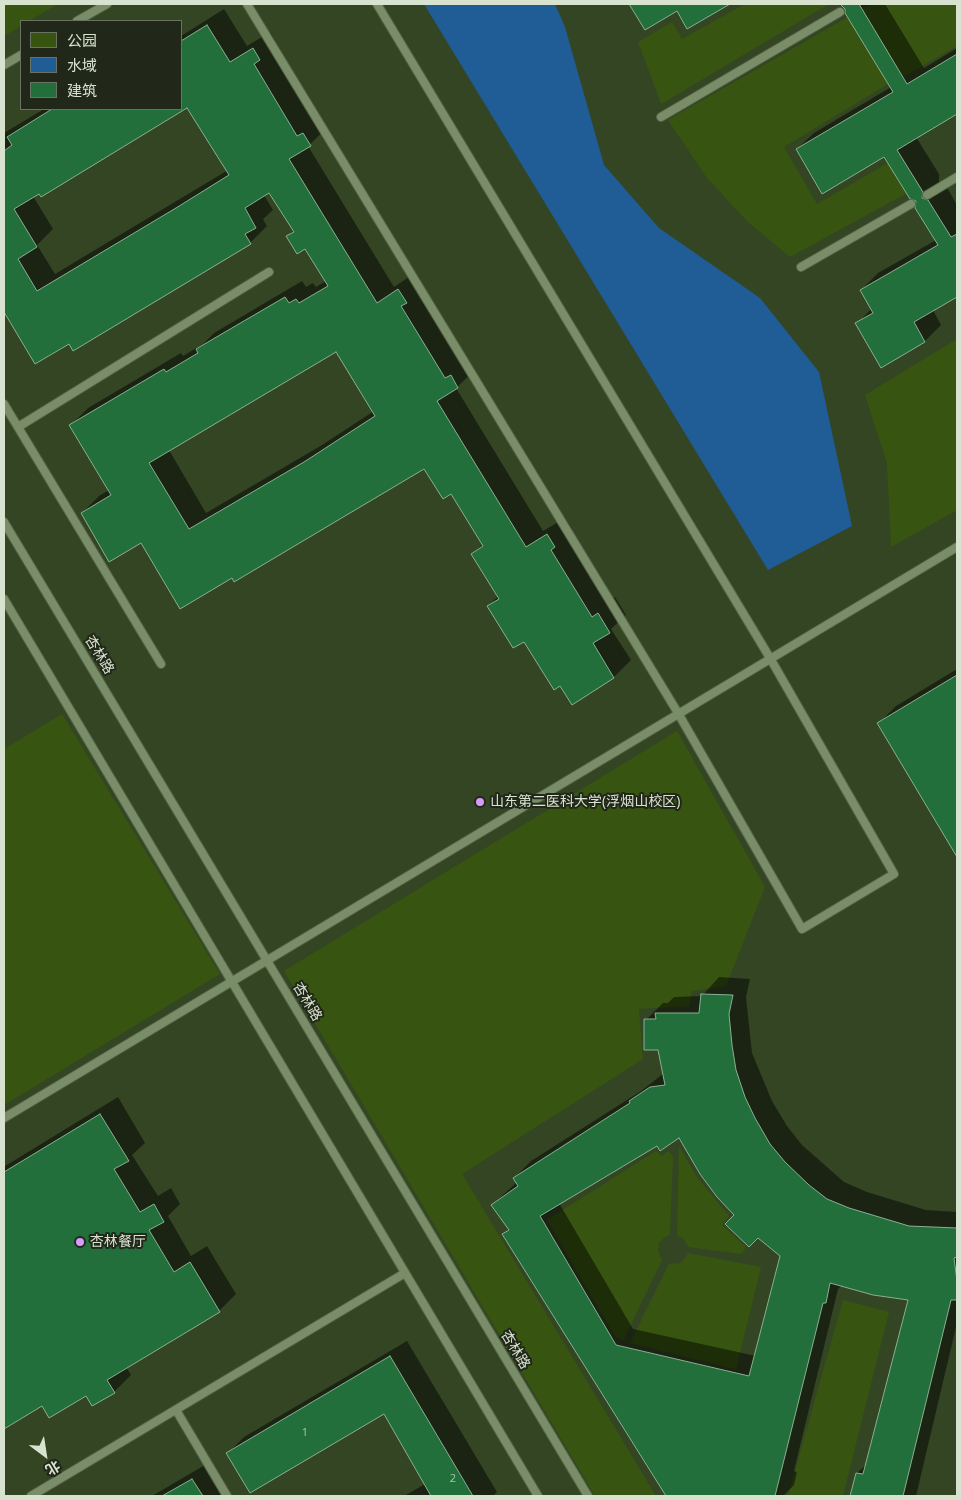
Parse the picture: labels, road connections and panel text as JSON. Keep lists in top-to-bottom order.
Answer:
{
  "streets": {
    "lane": ["杏林路"]
  },
  "places": ["山东第二医科大学(浮烟山校区)", "杏林餐厅"],
  "house_numbers": ["1", "2"],
  "legend": ["公园", "水域", "建筑"],
  "north": "bottom right"
}
